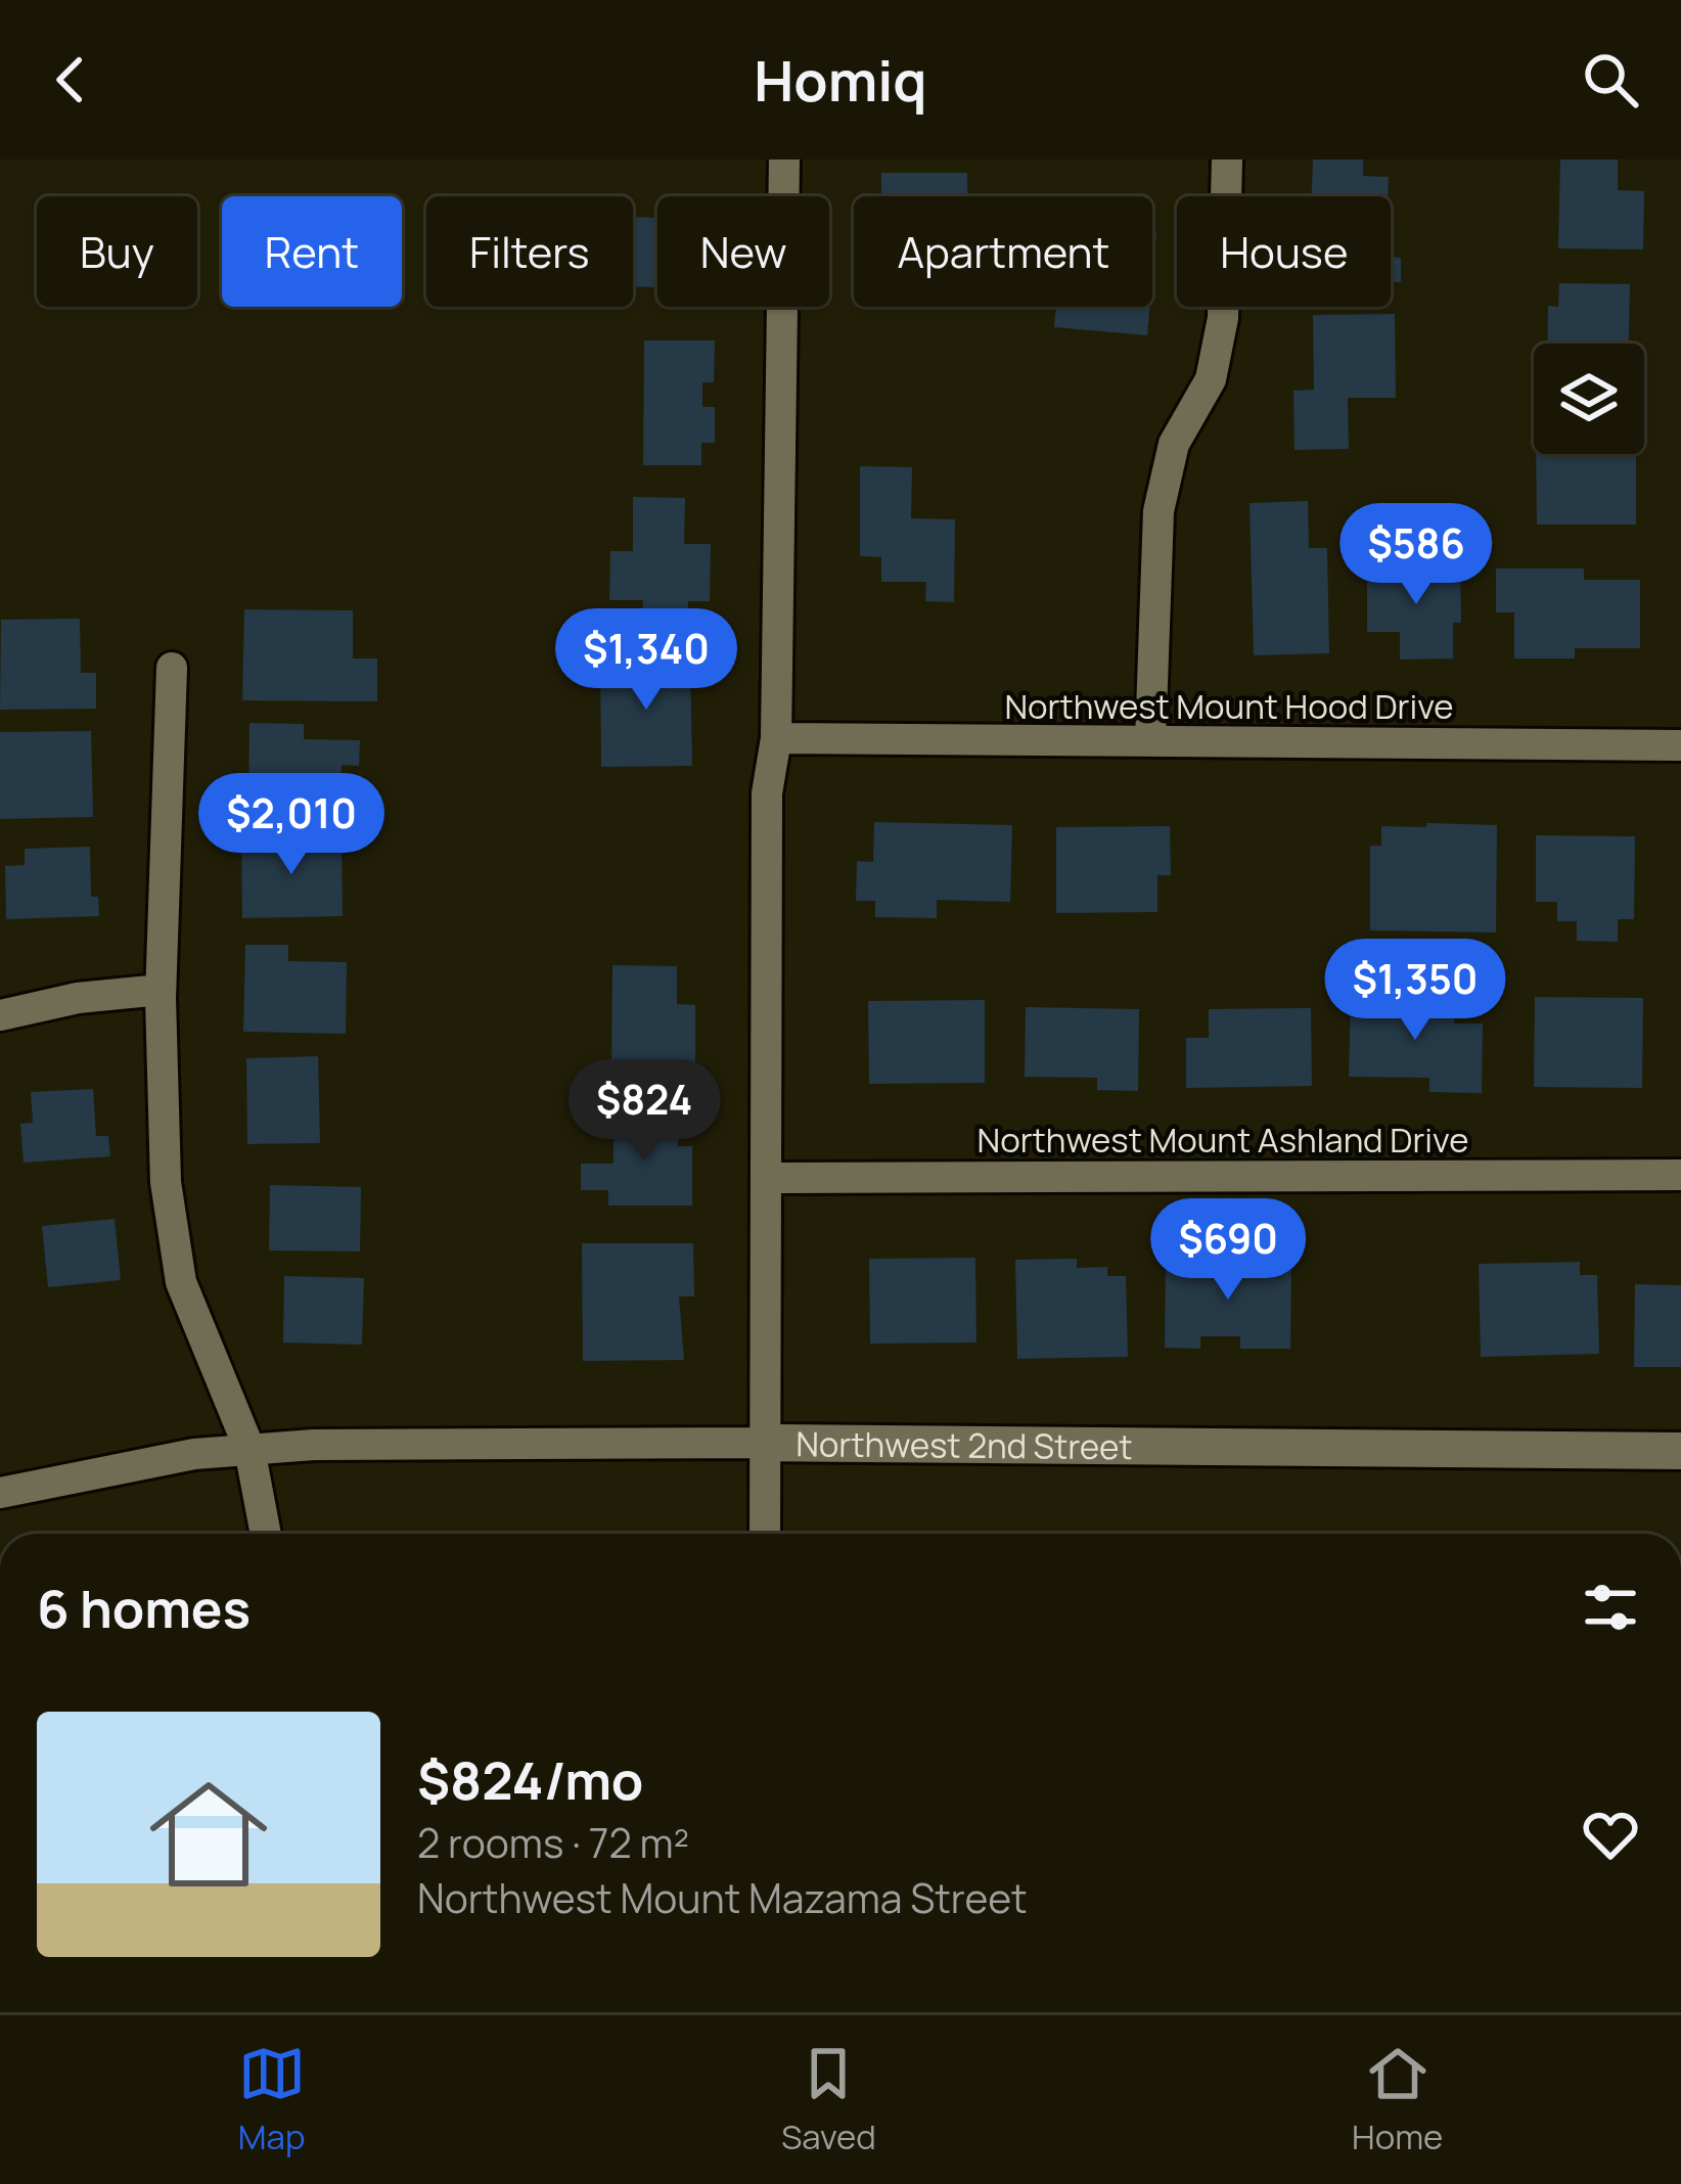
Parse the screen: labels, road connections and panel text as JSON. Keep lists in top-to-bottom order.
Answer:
{
  "streets": {
    "street": ["Northwest Mount Hood Drive", "Northwest Mount Ashland Drive", "Northwest 2nd Street"]
  },
  "page": {
    "header": "Homiq",
    "chip": [
      "Buy",
      "Rent",
      "Filters",
      "New",
      "Apartment",
      "House"
    ],
    "price": [
      "$586",
      "$1,340",
      "$2,010",
      "$1,350",
      "$824",
      "$690"
    ],
    "heading": "6 homes",
    "list": [
      {
        "name": "$824/mo",
        "note": "2 rooms · 72 m² · Northwest Mount Mazama Street"
      }
    ],
    "tabs": ["Map", "Saved", "Home"]
  }
}
